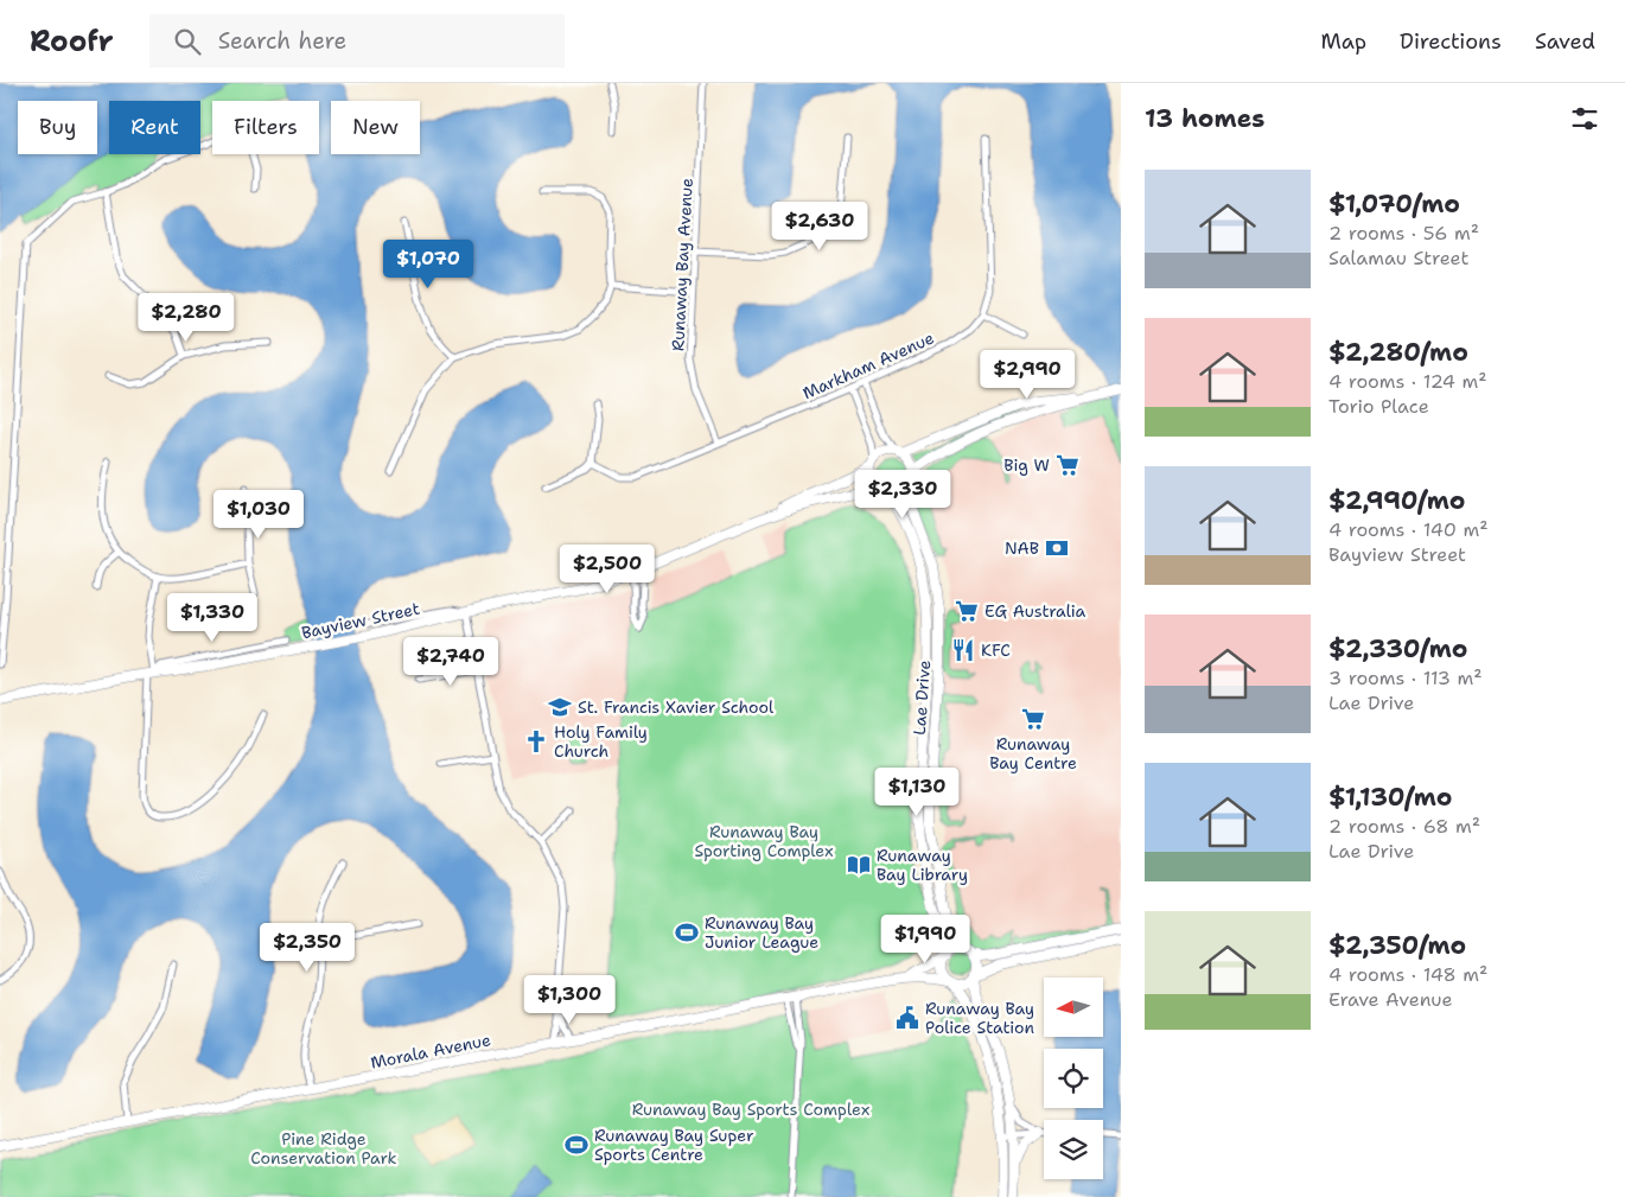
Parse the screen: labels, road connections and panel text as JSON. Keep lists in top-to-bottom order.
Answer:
{
  "streets": {
    "main road": ["Bayview Street", "Lae Drive", "Morala Avenue"],
    "street": ["Runaway Bay Avenue", "Markham Avenue"]
  },
  "crossings": [
    ["Runaway Bay Avenue", "Markham Avenue"],
    ["Bayview Street", "Lae Drive"],
    ["Lae Drive", "Morala Avenue"]
  ],
  "parks": ["Runaway Bay Sporting Complex", "Runaway Bay Sports Complex", "Pine Ridge Conservation Park"],
  "places": {
    "supermarket": ["Big W", "EG Australia", "Runaway Bay Centre"],
    "bank": ["NAB"],
    "restaurant": ["KFC"],
    "school or university": ["St. Francis Xavier School"],
    "church": ["Holy Family Church"],
    "library": ["Runaway Bay Library"],
    "sports": ["Runaway Bay Junior League", "Runaway Bay Super Sports Centre"],
    "public building": ["Runaway Bay Police Station"]
  },
  "north": "left",
  "page": {
    "header": "Roofr",
    "search": "Search here",
    "nav": ["Map", "Directions", "Saved"],
    "heading": "13 homes",
    "chip": [
      "Buy",
      "Rent",
      "Filters",
      "New"
    ],
    "list": [
      {
        "name": "$1,070/mo",
        "note": "2 rooms · 56 m² · Salamau Street"
      },
      {
        "name": "$2,280/mo",
        "note": "4 rooms · 124 m² · Torio Place"
      },
      {
        "name": "$2,990/mo",
        "note": "4 rooms · 140 m² · Bayview Street"
      },
      {
        "name": "$2,330/mo",
        "note": "3 rooms · 113 m² · Lae Drive"
      },
      {
        "name": "$1,130/mo",
        "note": "2 rooms · 68 m² · Lae Drive"
      },
      {
        "name": "$2,350/mo",
        "note": "4 rooms · 148 m² · Erave Avenue"
      }
    ],
    "price": [
      "$2,630",
      "$1,070",
      "$2,280",
      "$2,990",
      "$2,330",
      "$1,030",
      "$2,500",
      "$1,330",
      "$2,740",
      "$1,130",
      "$1,990",
      "$2,350",
      "$1,300"
    ]
  }
}
